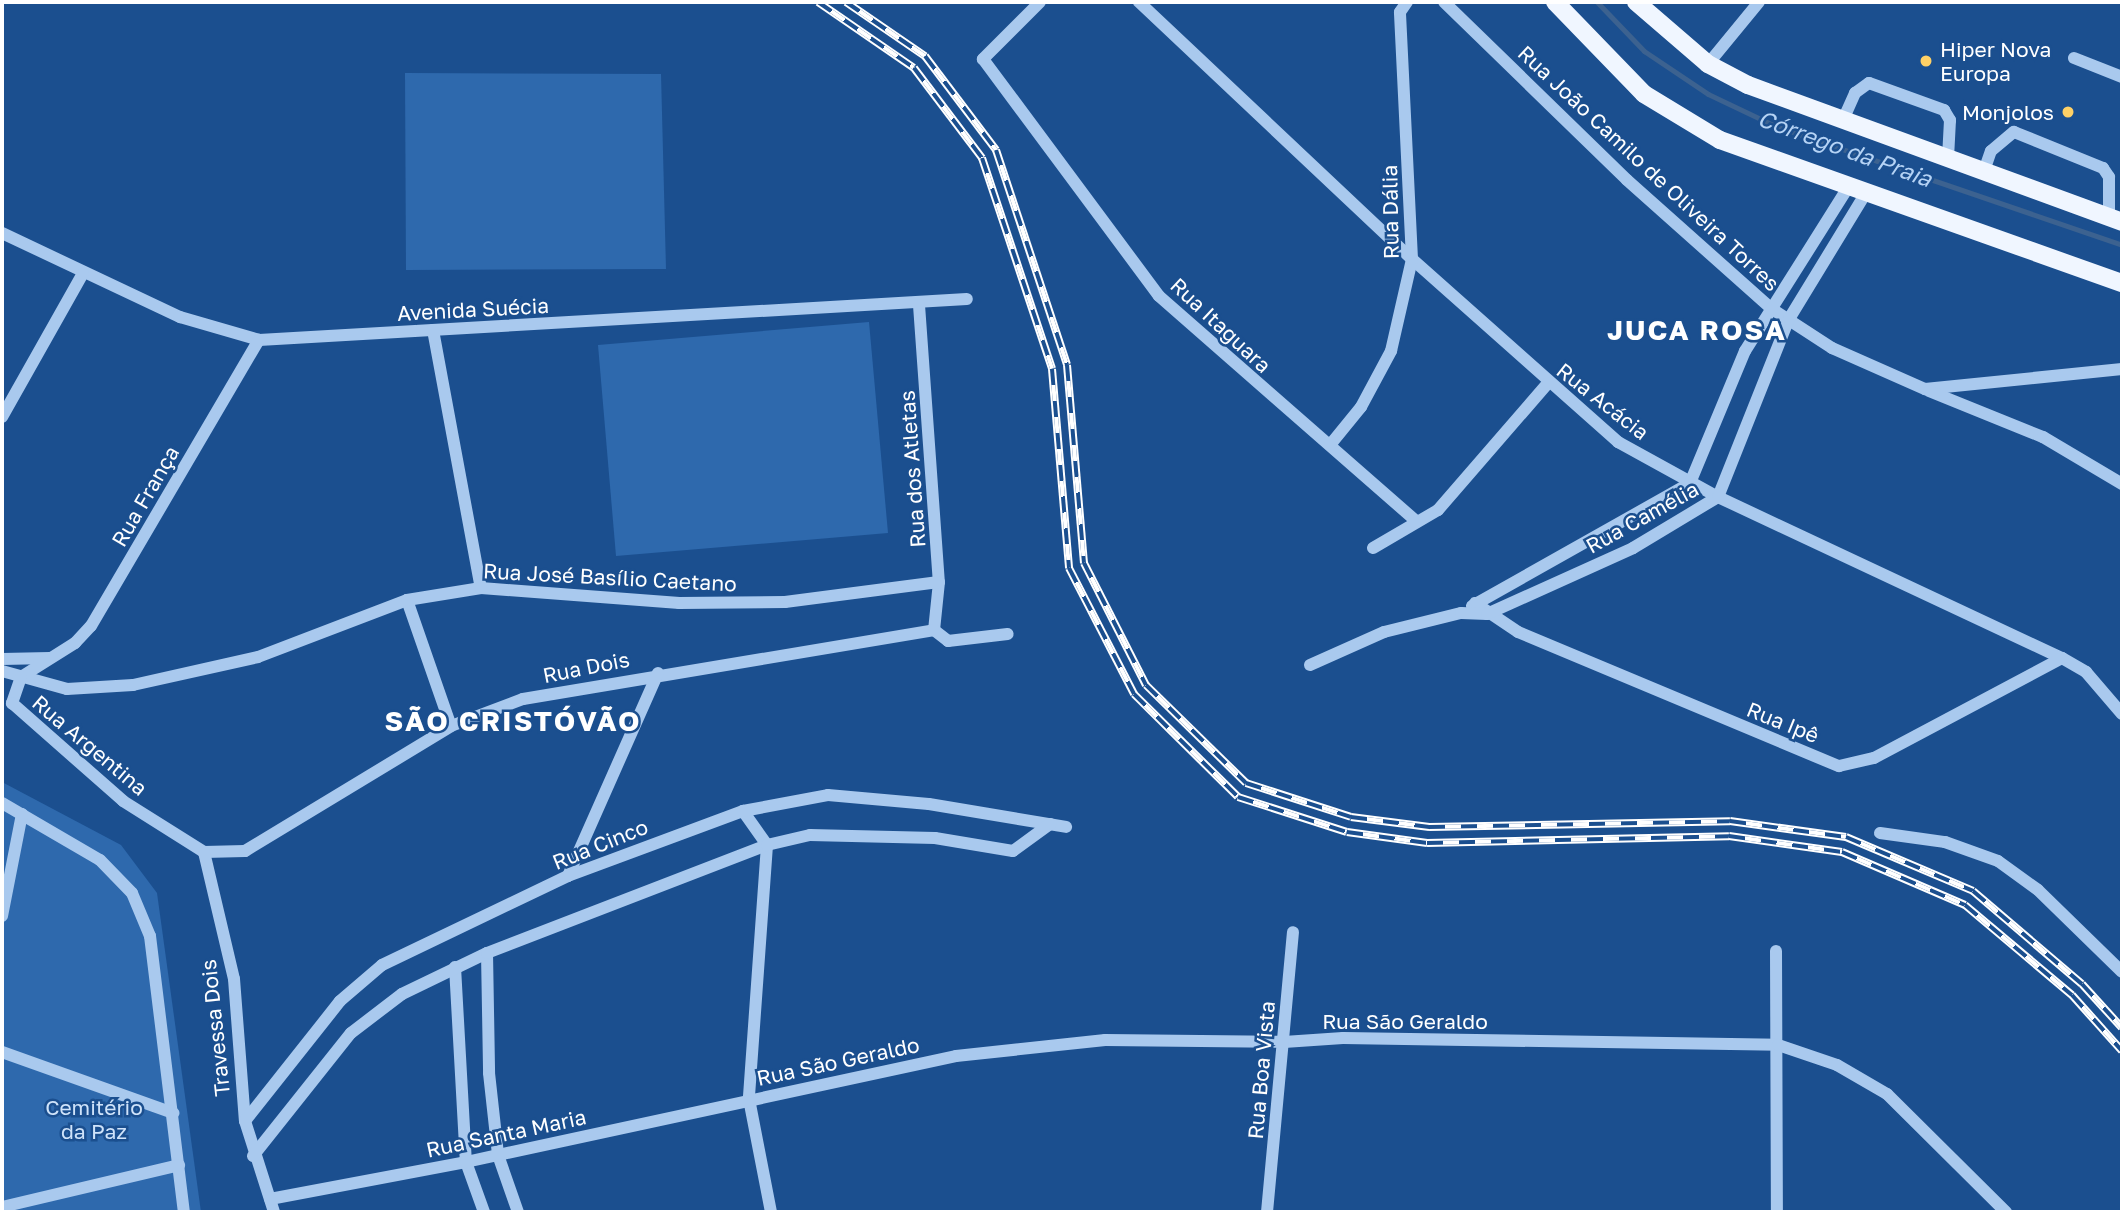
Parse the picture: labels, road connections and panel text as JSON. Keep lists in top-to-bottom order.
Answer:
{
  "streets": {
    "street": [
      "Rua João Camilo de Oliveira Torres",
      "Rua Dália",
      "Avenida Suécia",
      "Rua Itaguara",
      "Rua Acácia",
      "Rua dos Atletas",
      "Rua França",
      "Rua Camélia",
      "Rua José Basílio Caetano",
      "Rua Dois",
      "Rua Ipê",
      "Rua Argentina",
      "Rua Cinco",
      "Rua São Geraldo",
      "Travessa Dois",
      "Rua Boa Vista",
      "Rua Santa Maria"
    ]
  },
  "crossings": [
    ["Rua João Camilo de Oliveira Torres", "Rua Camélia"],
    ["Rua Dália", "Rua Itaguara"],
    ["Rua Dália", "Rua Acácia"],
    ["Avenida Suécia", "Rua dos Atletas"],
    ["Avenida Suécia", "Rua França"],
    ["Rua Acácia", "Rua Camélia"],
    ["Rua Acácia", "Rua Ipê"],
    ["Rua dos Atletas", "Rua José Basílio Caetano"],
    ["Rua dos Atletas", "Rua Dois"],
    ["Rua França", "Rua José Basílio Caetano"],
    ["Rua França", "Rua Argentina"],
    ["Rua Camélia", "Rua Ipê"],
    ["Rua José Basílio Caetano", "Rua Argentina"],
    ["Rua Dois", "Rua Argentina"],
    ["Rua Dois", "Travessa Dois"],
    ["Rua Argentina", "Travessa Dois"],
    ["Rua Cinco", "Travessa Dois"],
    ["Rua São Geraldo", "Rua Boa Vista"],
    ["Rua São Geraldo", "Rua Santa Maria"],
    ["Travessa Dois", "Rua Santa Maria"]
  ],
  "districts": ["JUCA ROSA", "SÃO CRISTÓVÃO"],
  "water": ["Córrego da Praia"],
  "parks": ["Cemitério da Paz"],
  "places": ["Hiper Nova Europa", "Monjolos"]
}
